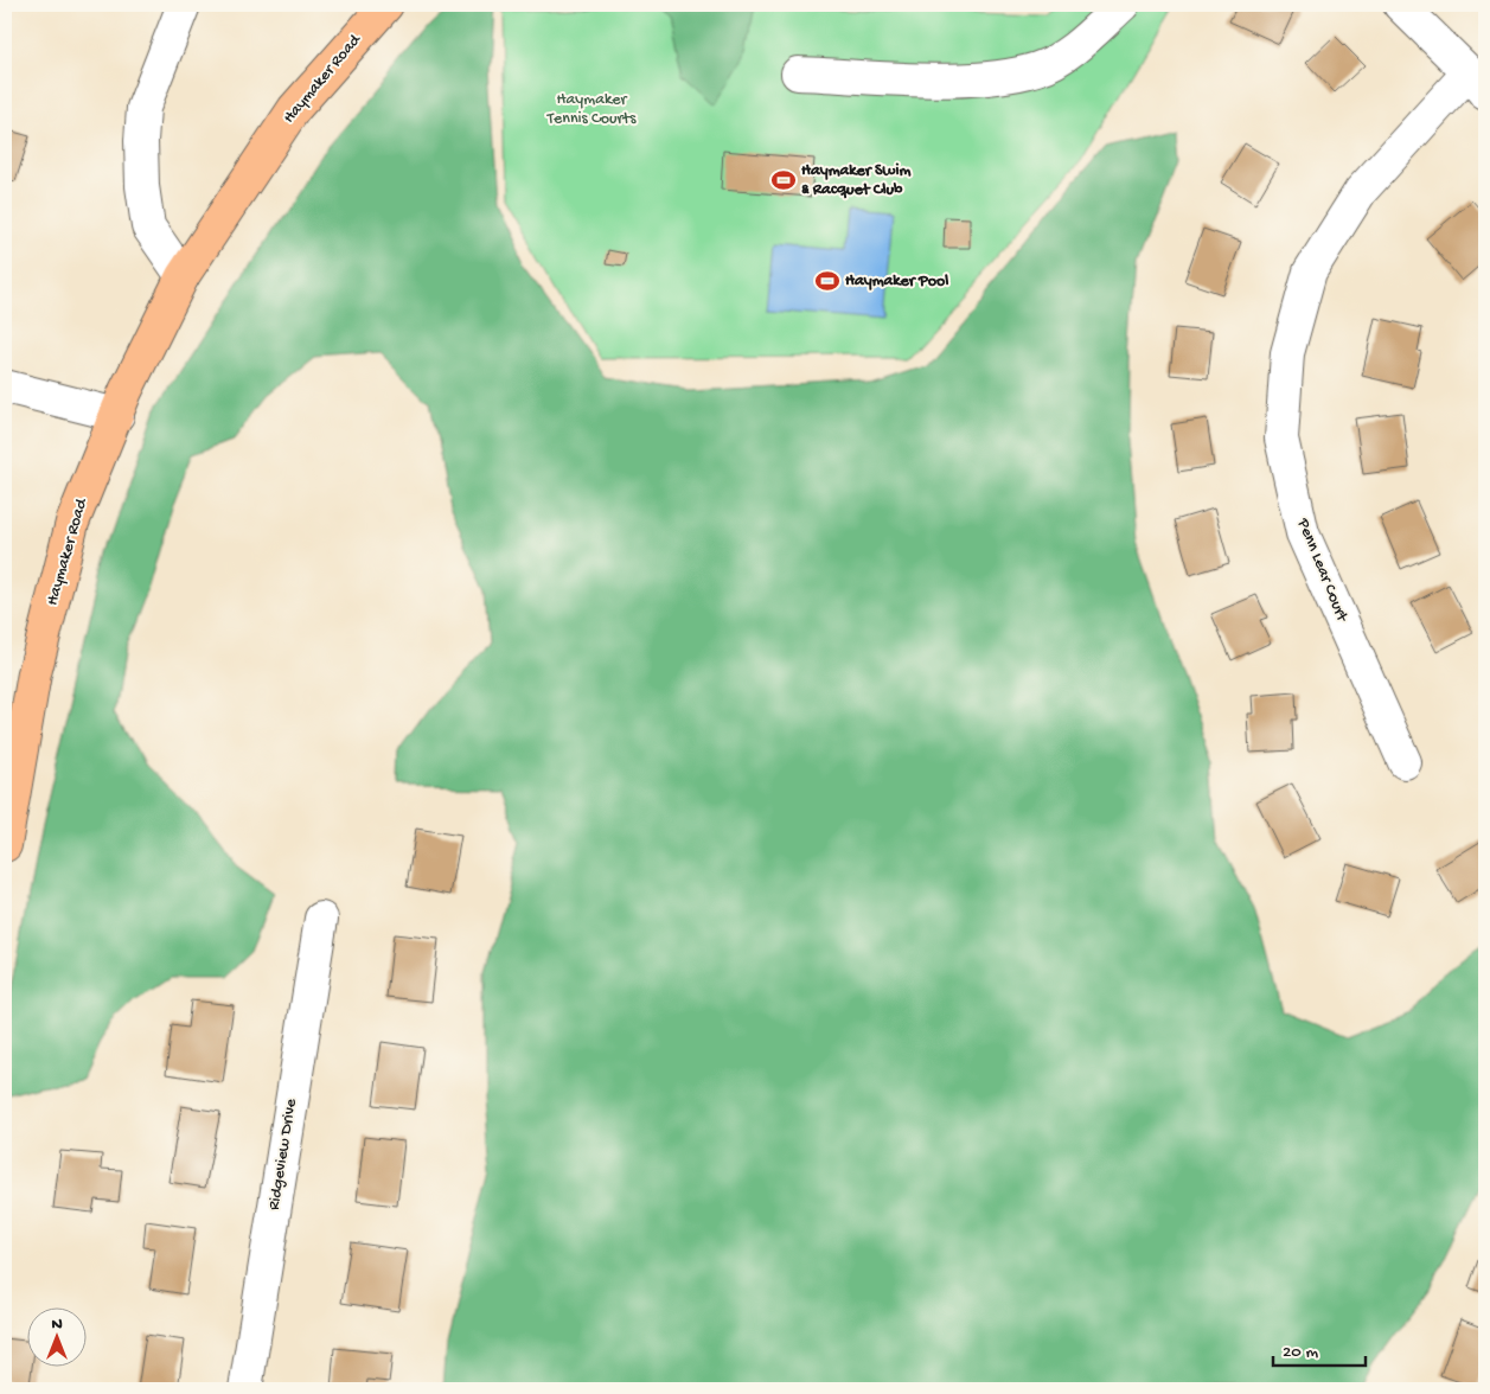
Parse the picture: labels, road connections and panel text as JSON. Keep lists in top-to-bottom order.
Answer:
{
  "streets": {
    "main road": ["Haymaker Road"],
    "street": ["Penn Lear Court", "Ridgeview Drive"]
  },
  "parks": ["Haymaker Tennis Courts"],
  "places": {
    "sports": ["Haymaker Swim & Racquet Club", "Haymaker Pool"]
  },
  "scale_bar": "20 m",
  "north": "top"
}
